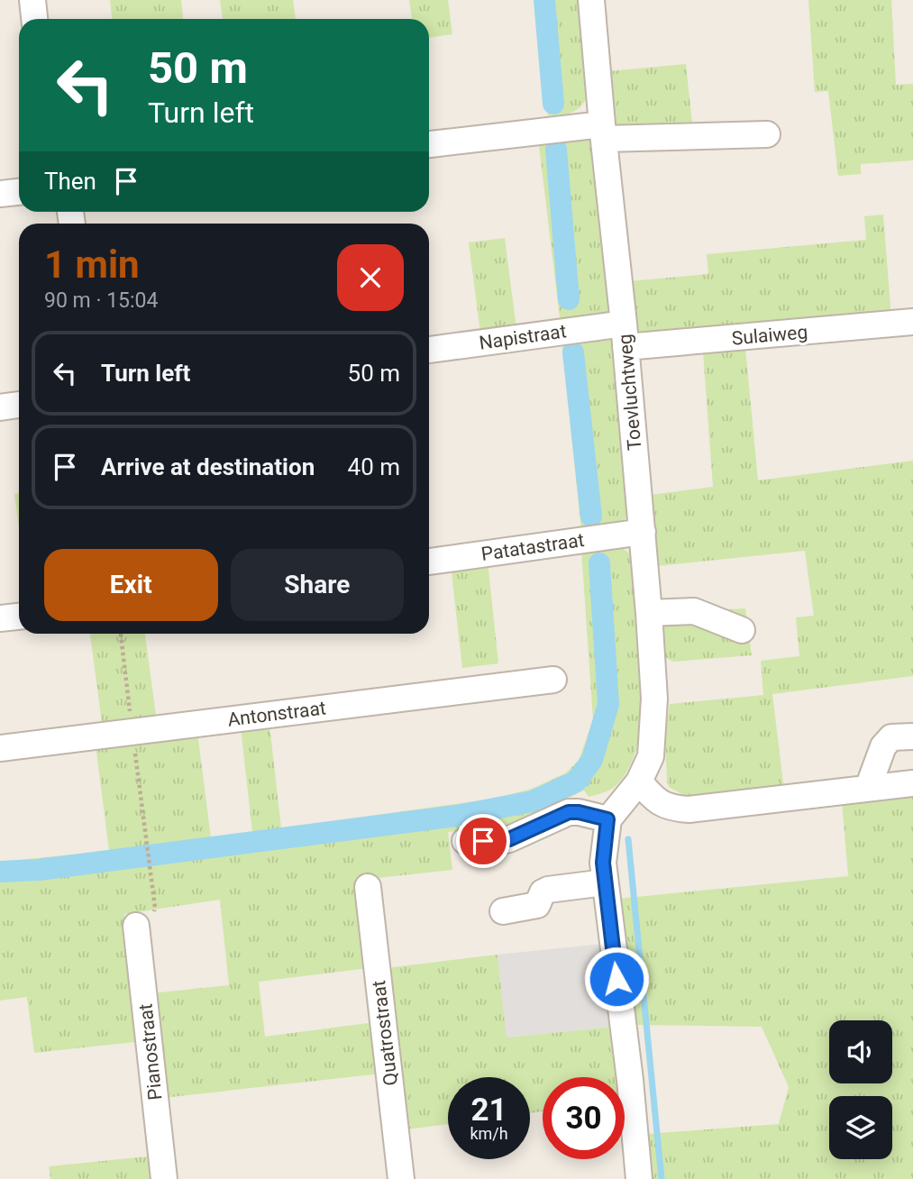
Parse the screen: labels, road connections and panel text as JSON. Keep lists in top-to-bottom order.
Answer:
{
  "streets": {
    "street": [
      "Sulaiweg",
      "Napistraat",
      "Toevluchtweg",
      "Patatastraat",
      "Antonstraat",
      "Quatrostraat",
      "Pianostraat"
    ]
  },
  "crossings": [
    ["Sulaiweg", "Napistraat"],
    ["Sulaiweg", "Toevluchtweg"],
    ["Napistraat", "Toevluchtweg"],
    ["Toevluchtweg", "Patatastraat"]
  ],
  "page": {
    "turn": ["50 m", "Turn left"],
    "then": "Then",
    "heading": ["1 min", "90 m · 15:04"],
    "list": [
      {
        "name": "Turn left",
        "value": "50 m"
      },
      {
        "name": "Arrive at destination",
        "value": "40 m"
      }
    ],
    "buttons": ["Exit", "Share"],
    "speed": "21 km/h",
    "limit": "30"
  }
}
